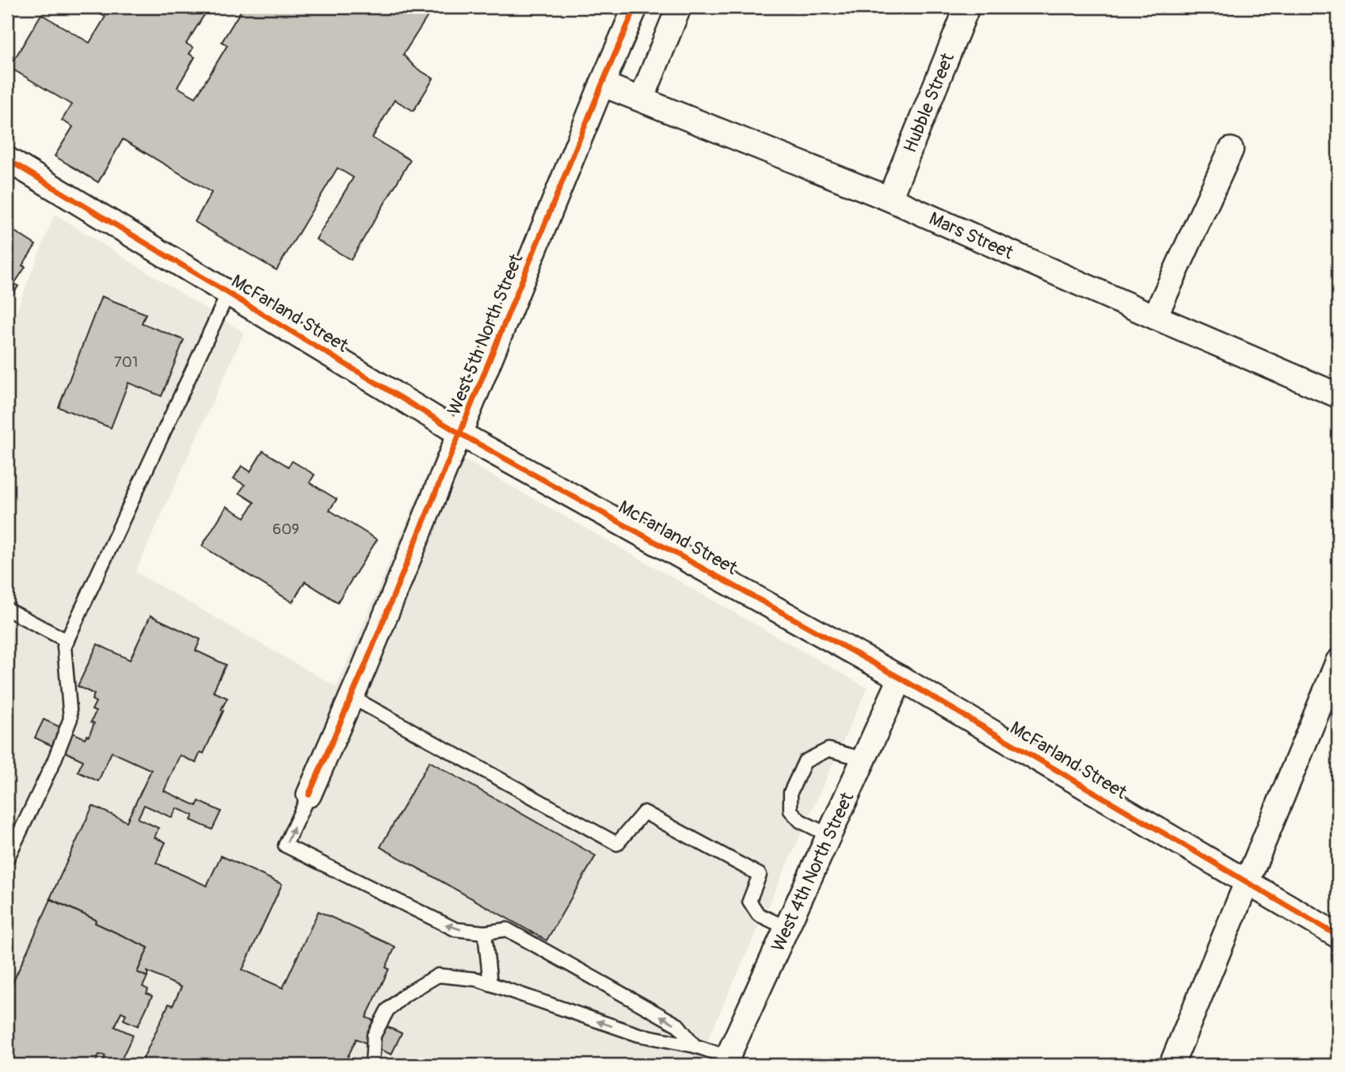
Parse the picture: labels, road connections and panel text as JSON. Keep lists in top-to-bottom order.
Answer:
{
  "streets": {
    "street": [
      "Hubble Street",
      "Mars Street",
      "McFarland Street",
      "West 5th North Street",
      "West 4th North Street"
    ]
  },
  "crossings": [
    ["Hubble Street", "Mars Street"],
    ["Mars Street", "West 5th North Street"],
    ["McFarland Street", "West 5th North Street"],
    ["McFarland Street", "West 4th North Street"]
  ],
  "house_numbers": ["701", "609"]
}
